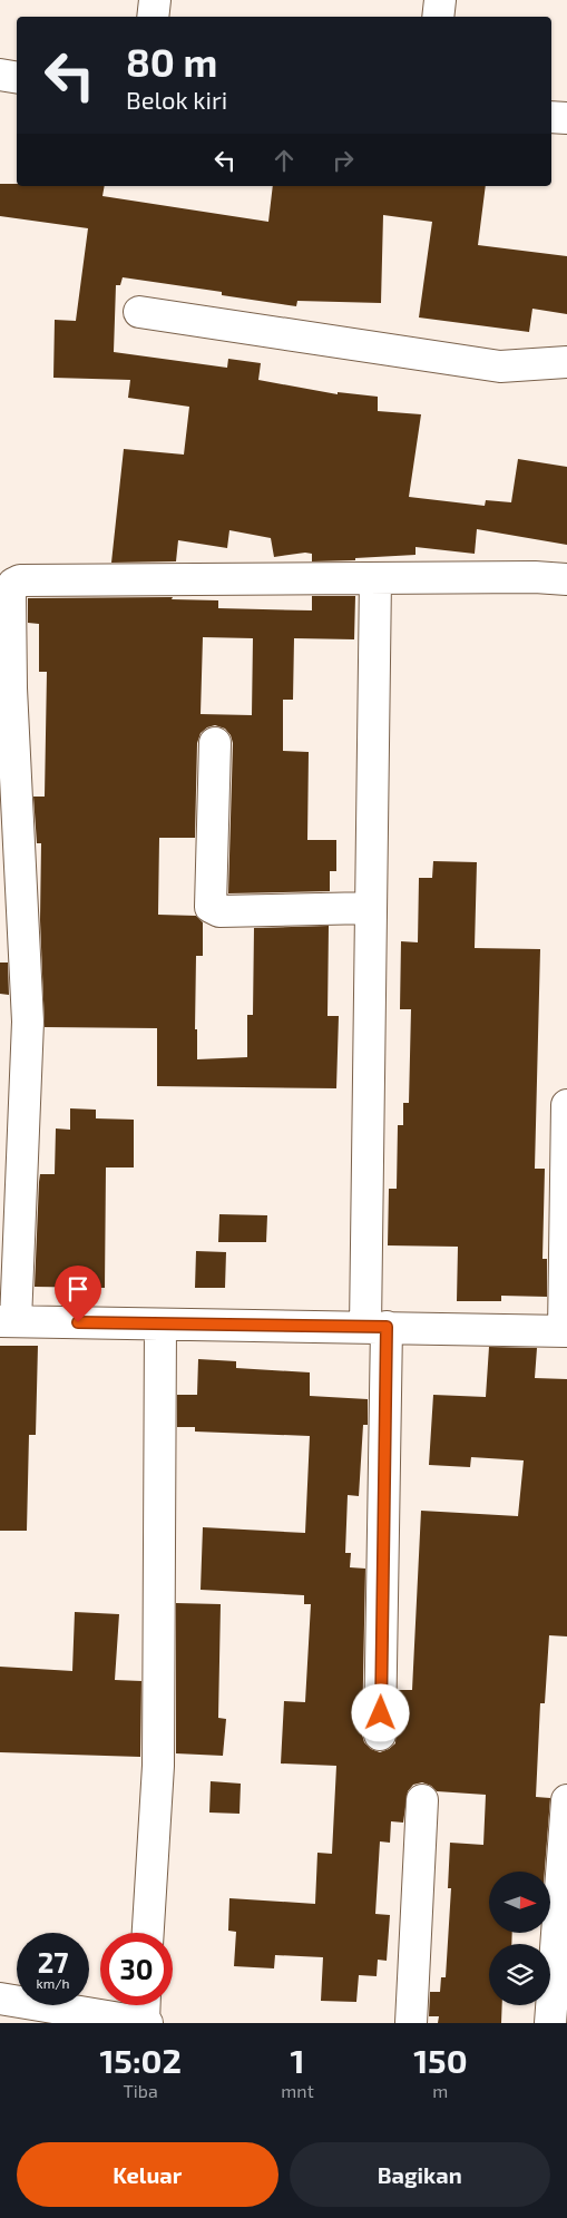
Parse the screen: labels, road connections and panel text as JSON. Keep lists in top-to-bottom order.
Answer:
{
  "north": "right",
  "page": {
    "turn": ["80 m", "Belok kiri"],
    "speed": "27 km/h",
    "limit": "30",
    "eta": [
      "15:02",
      "Tiba",
      "1",
      "mnt",
      "150",
      "m"
    ],
    "buttons": ["Keluar", "Bagikan"]
  }
}
